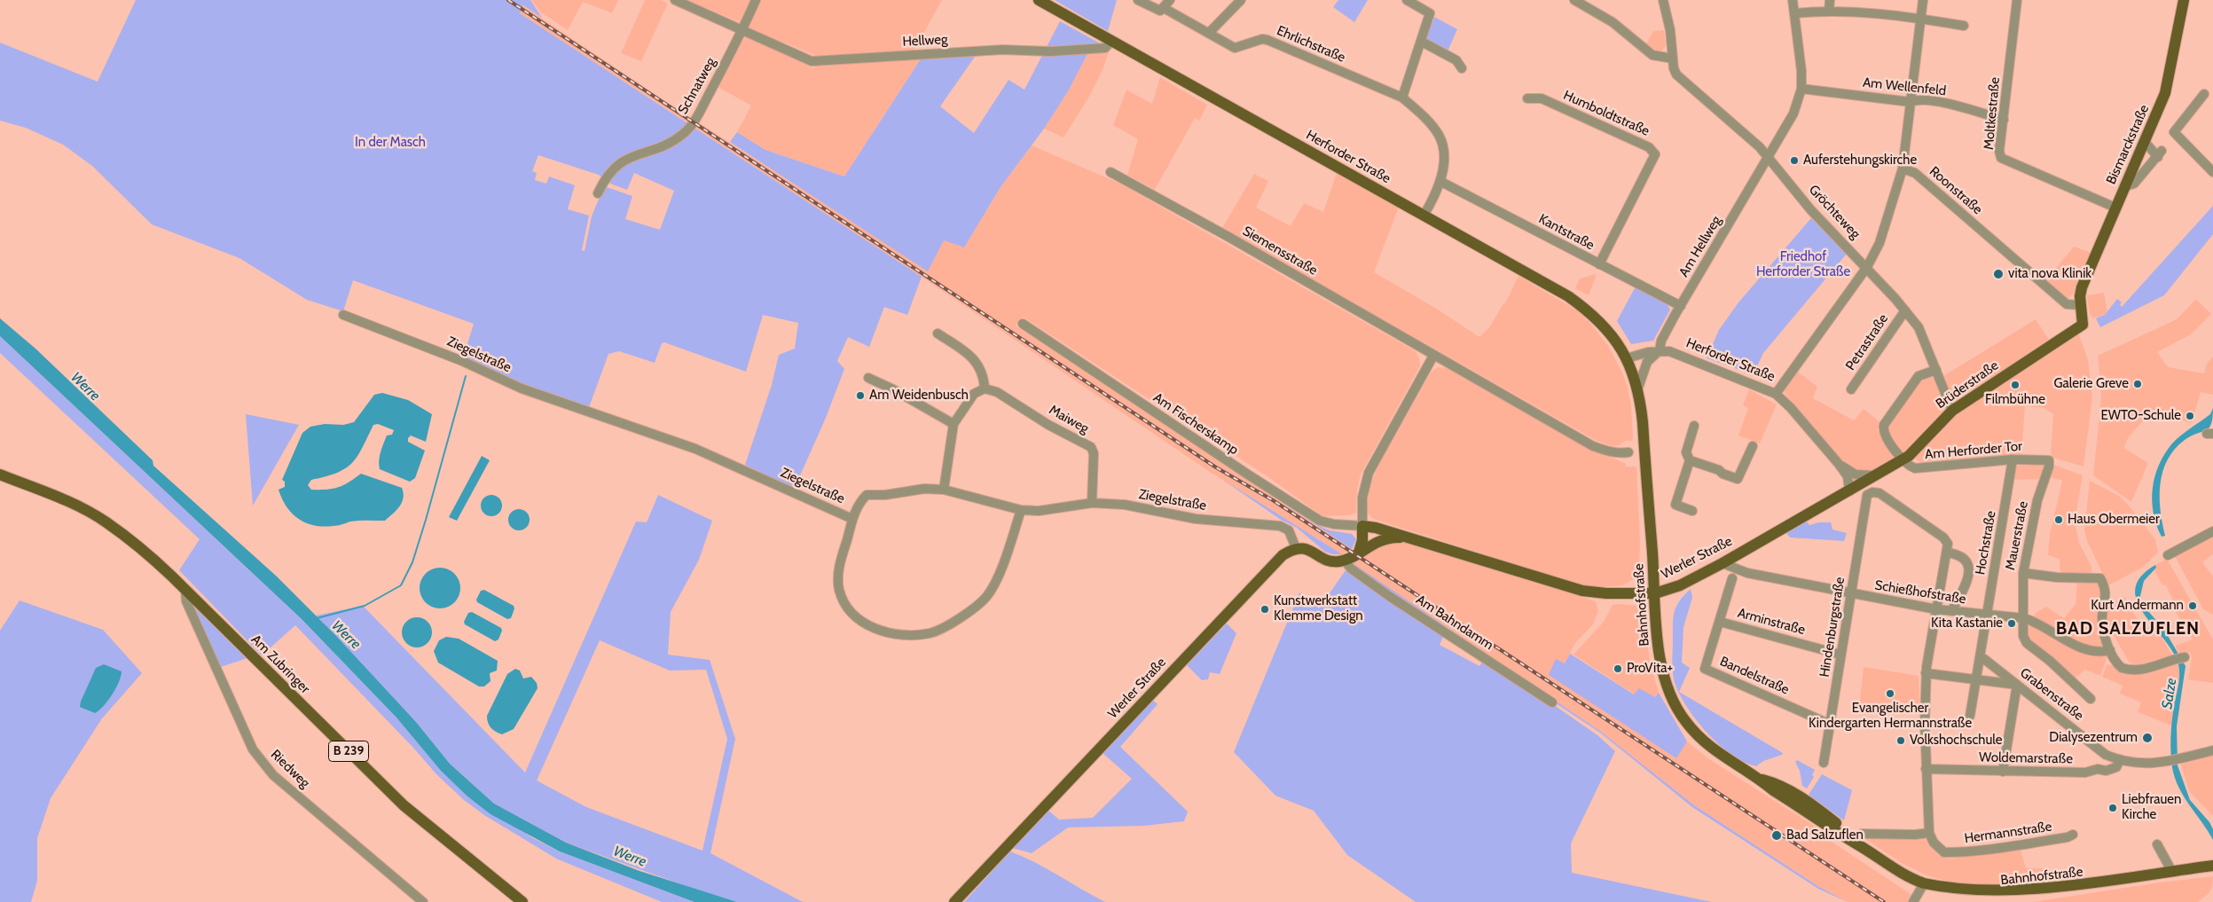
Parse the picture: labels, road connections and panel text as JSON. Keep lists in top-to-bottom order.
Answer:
{
  "streets": {
    "main road": [
      "Bismarckstraße",
      "Herforder Straße",
      "Brüderstraße",
      "Werler Straße",
      "Bahnhofstraße",
      "Am Zubringer",
      "B 239"
    ],
    "street": [
      "Hellweg",
      "Ehrlichstraße",
      "Schnatweg",
      "Am Wellenfeld",
      "Humboldtstraße",
      "Moltkestraße",
      "Roonstraße",
      "Gröchteweg",
      "Kantstraße",
      "Am Hellweg",
      "Siemensstraße",
      "Petrastraße",
      "Ziegelstraße",
      "Maiweg",
      "Am Fischerskamp",
      "Am Herforder Tor",
      "Mauerstraße",
      "Hochstraße",
      "Schießhofstraße",
      "Arminstraße",
      "Am Bahndamm",
      "Hindenburgstraße",
      "Bandelstraße",
      "Grabenstraße",
      "Woldemarstraße",
      "Riedweg",
      "Hermannstraße"
    ]
  },
  "crossings": [
    ["Hellweg", "Schnatweg"],
    ["Hellweg", "Herforder Straße"],
    ["Ehrlichstraße", "Kantstraße"],
    ["Am Wellenfeld", "Moltkestraße"],
    ["Am Wellenfeld", "Am Hellweg"],
    ["Humboldtstraße", "Kantstraße"],
    ["Moltkestraße", "Bismarckstraße"],
    ["Bismarckstraße", "Roonstraße"],
    ["Bismarckstraße", "Brüderstraße"],
    ["Herforder Straße", "Am Hellweg"],
    ["Herforder Straße", "Brüderstraße"],
    ["Herforder Straße", "Werler Straße"],
    ["Herforder Straße", "Bahnhofstraße"],
    ["Gröchteweg", "Am Hellweg"],
    ["Gröchteweg", "Petrastraße"],
    ["Gröchteweg", "Brüderstraße"],
    ["Kantstraße", "Am Hellweg"],
    ["Ziegelstraße", "Maiweg"],
    ["Ziegelstraße", "Werler Straße"],
    ["Brüderstraße", "Am Herforder Tor"],
    ["Brüderstraße", "Werler Straße"],
    ["Am Fischerskamp", "Werler Straße"],
    ["Am Herforder Tor", "Mauerstraße"],
    ["Am Herforder Tor", "Hochstraße"],
    ["Mauerstraße", "Schießhofstraße"],
    ["Hochstraße", "Schießhofstraße"],
    ["Hochstraße", "Grabenstraße"],
    ["Werler Straße", "Schießhofstraße"],
    ["Werler Straße", "Bahnhofstraße"],
    ["Werler Straße", "Am Bahndamm"],
    ["Schießhofstraße", "Hindenburgstraße"],
    ["Arminstraße", "Hindenburgstraße"],
    ["Arminstraße", "Bandelstraße"],
    ["Hindenburgstraße", "Bandelstraße"],
    ["Am Zubringer", "Riedweg"],
    ["Grabenstraße", "Woldemarstraße"]
  ],
  "districts": ["BAD SALZUFLEN"],
  "water": ["Werre", "Salze"],
  "parks": ["In der Masch", "Friedhof Herforder Straße"],
  "places": [
    "Auferstehungskirche",
    "vita nova Klinik",
    "Galerie Greve",
    "Filmbühne",
    "Am Weidenbusch",
    "EWTO-Schule",
    "Haus Obermeier",
    "Kurt Andermann",
    "Kunstwerkstatt Klemme Design",
    "Kita Kastanie",
    "ProVita+",
    "Evangelischer Kindergarten Hermannstraße",
    "Dialysezentrum",
    "Volkshochschule",
    "Liebfrauen Kirche",
    "Bad Salzuflen"
  ]
}
